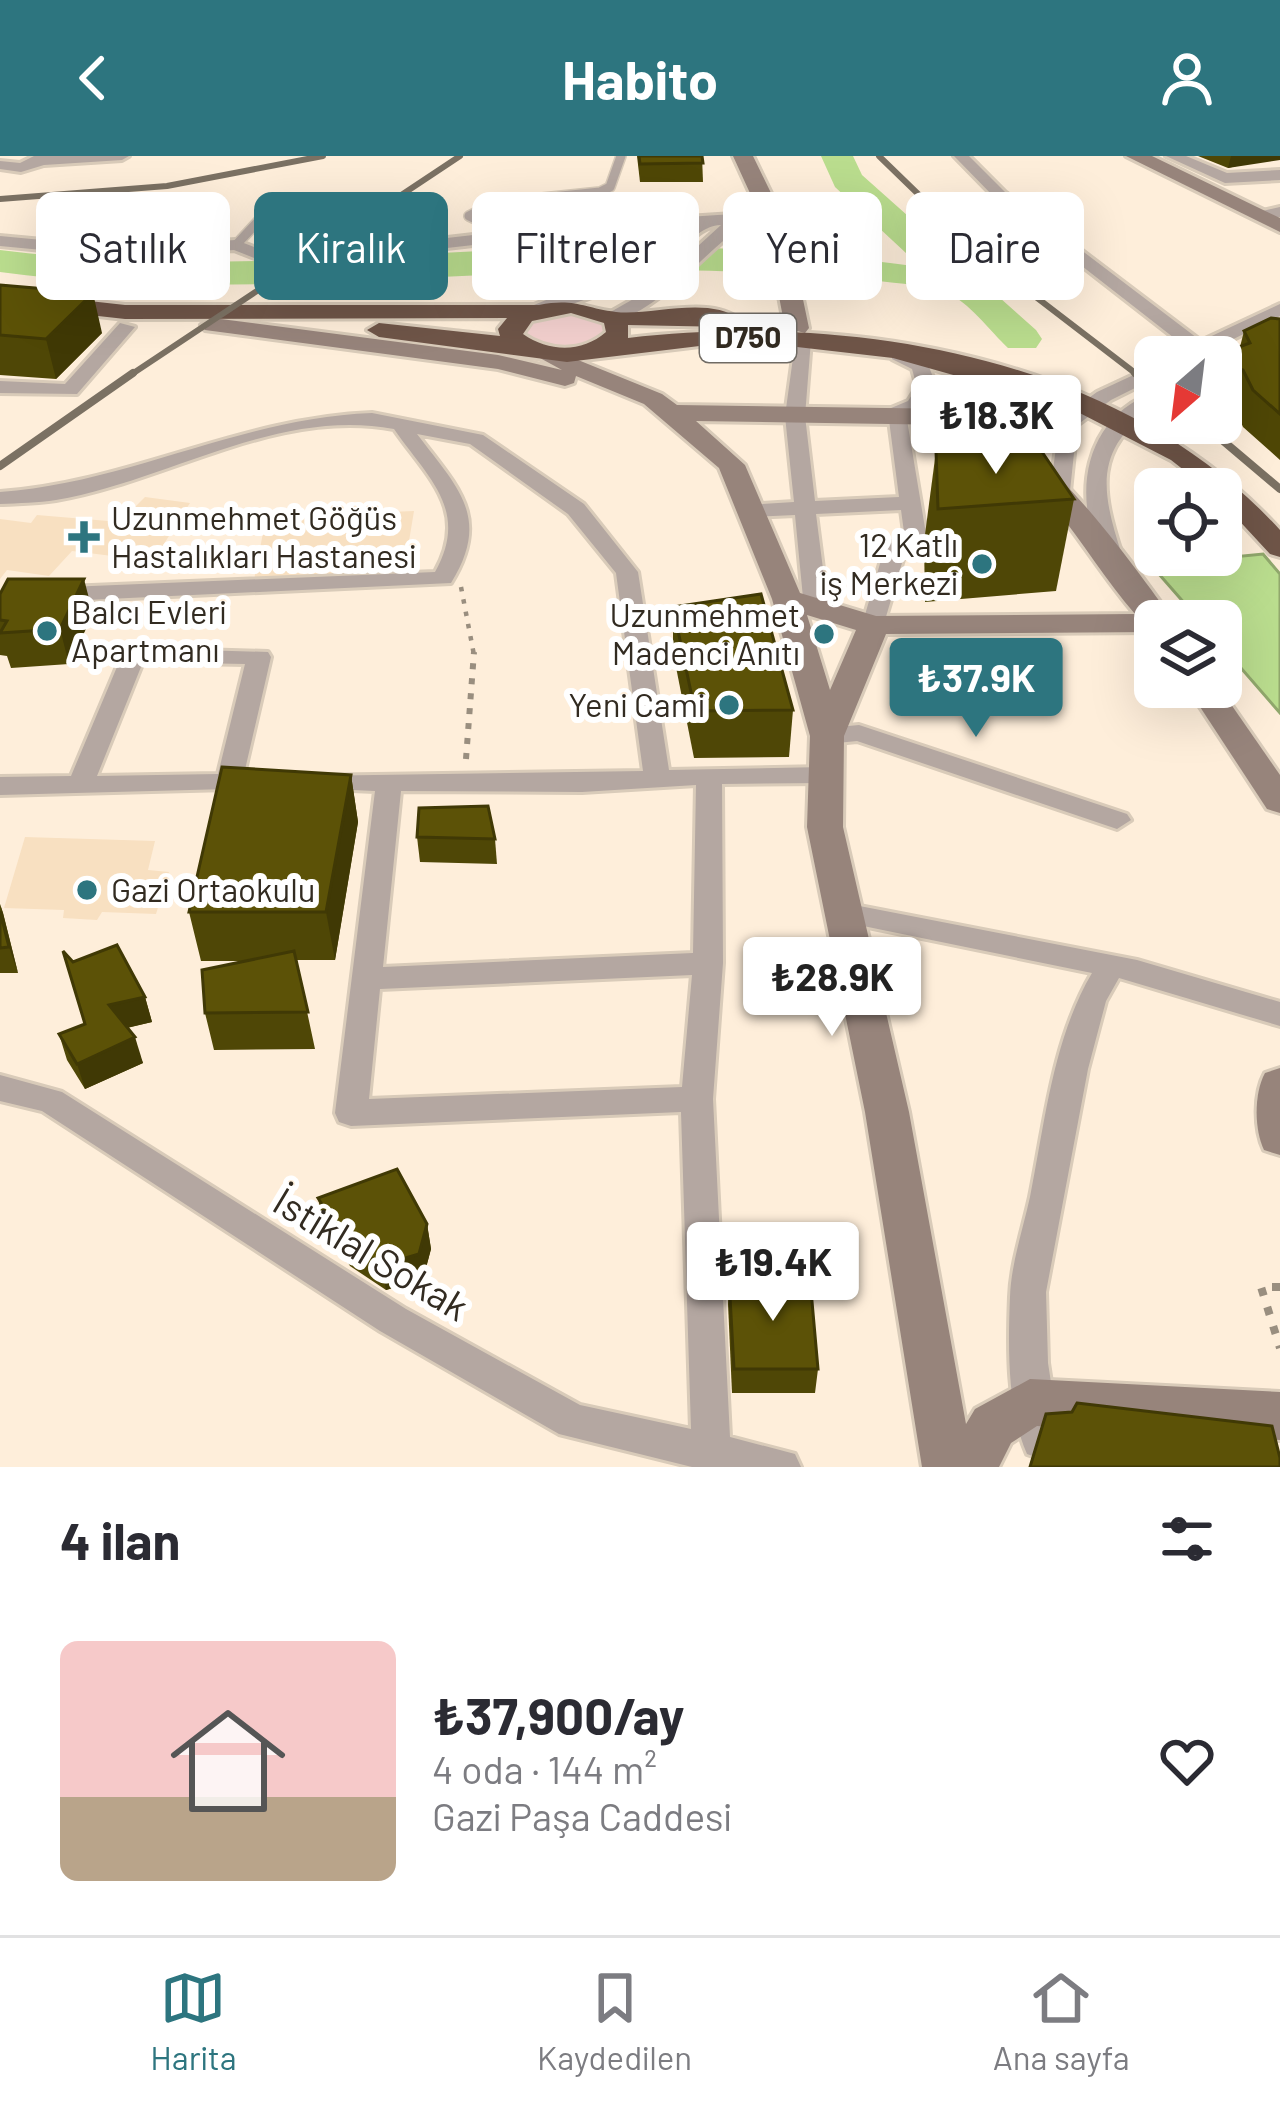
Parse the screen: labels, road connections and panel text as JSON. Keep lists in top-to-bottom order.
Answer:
{
  "streets": {
    "highway": ["D750"],
    "street": ["İstiklal Sokak"]
  },
  "places": {
    "health": ["Uzunmehmet Göğüs Hastalıkları Hastanesi"],
    "other": [
      "12 Katlı iş Merkezi",
      "Balcı Evleri Apartmanı",
      "Uzunmehmet Madenci Anıtı",
      "Yeni Cami",
      "Gazi Ortaokulu"
    ]
  },
  "north": "bottom left",
  "page": {
    "header": "Habito",
    "chip": [
      "Satılık",
      "Kiralık",
      "Filtreler",
      "Yeni",
      "Daire"
    ],
    "price": [
      "₺18.3K",
      "₺37.9K",
      "₺28.9K",
      "₺19.4K"
    ],
    "heading": "4 ilan",
    "list": [
      {
        "name": "₺37,900/ay",
        "note": "4 oda · 144 m² · Gazi Paşa Caddesi"
      }
    ],
    "tabs": ["Harita", "Kaydedilen", "Ana sayfa"]
  }
}
